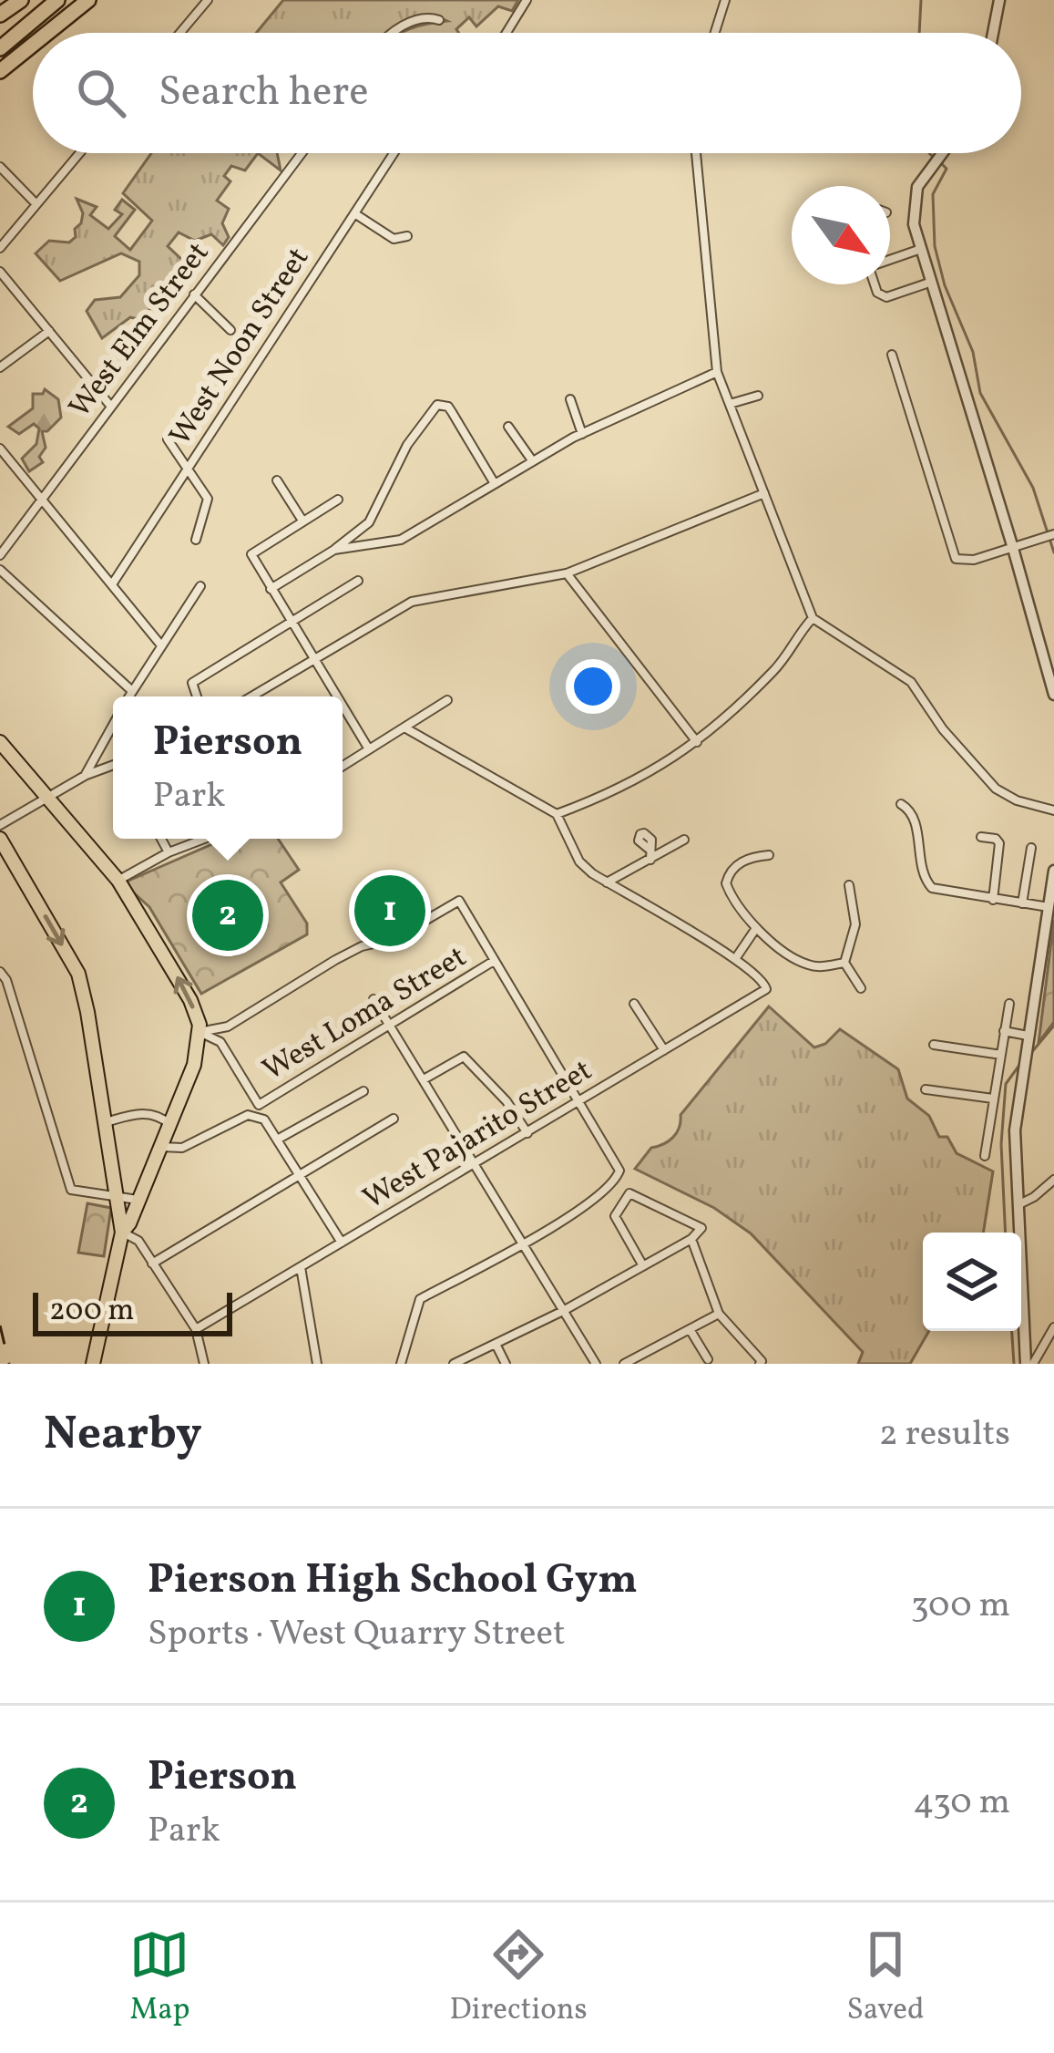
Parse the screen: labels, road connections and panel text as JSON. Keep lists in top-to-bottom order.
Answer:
{
  "streets": {
    "street": [
      "West Elm Street",
      "West Noon Street",
      "West Loma Street",
      "West Pajarito Street"
    ]
  },
  "scale_bar": "200 m",
  "north": "bottom right",
  "page": {
    "search": "Search here",
    "popup": ["Pierson", "Park"],
    "pins": ["1", "2"],
    "scale": "200 m",
    "heading": ["Nearby", "2 results"],
    "list": [
      {
        "mark": "1",
        "name": "Pierson High School Gym",
        "note": "Sports · West Quarry Street",
        "value": "300 m"
      },
      {
        "mark": "2",
        "name": "Pierson",
        "note": "Park",
        "value": "430 m"
      }
    ],
    "nav": ["Map", "Directions", "Saved"]
  }
}
